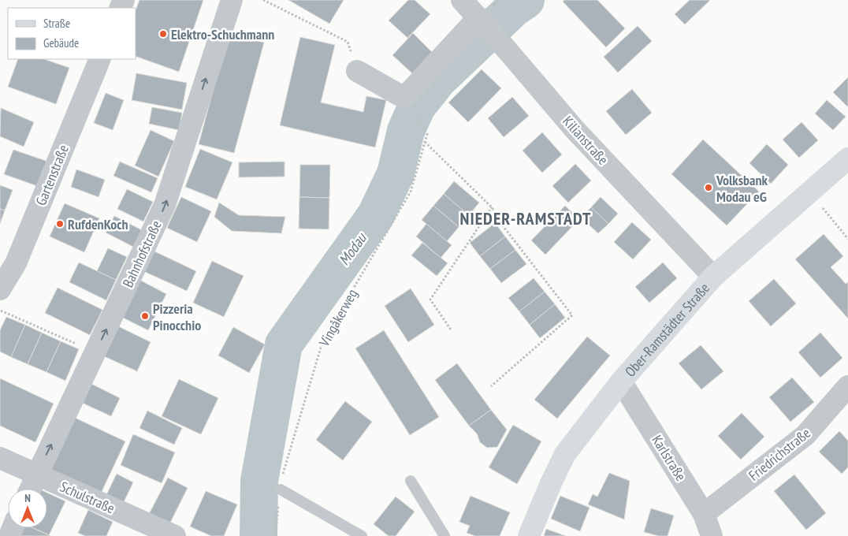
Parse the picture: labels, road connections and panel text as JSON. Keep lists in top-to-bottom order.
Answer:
{
  "streets": {
    "main road": ["Ober-Ramstädter Straße"],
    "street": [
      "Kilianstraße",
      "Gartenstraße",
      "Bahnhofstraße",
      "Friedrichstraße",
      "Karlstraße",
      "Schulstraße"
    ],
    "path": ["Vingåkerweg"]
  },
  "crossings": [
    ["Kilianstraße", "Ober-Ramstädter Straße"],
    ["Bahnhofstraße", "Schulstraße"],
    ["Ober-Ramstädter Straße", "Karlstraße"],
    ["Friedrichstraße", "Karlstraße"]
  ],
  "one_way": ["Bahnhofstraße"],
  "districts": ["NIEDER-RAMSTADT"],
  "water": ["Modau"],
  "places": [
    "Elektro-Schuchmann",
    "Volksbank Modau eG",
    "RufdenKoch",
    "Pizzeria Pinocchio"
  ],
  "legend": ["Straße", "Gebäude"],
  "north": "top"
}
